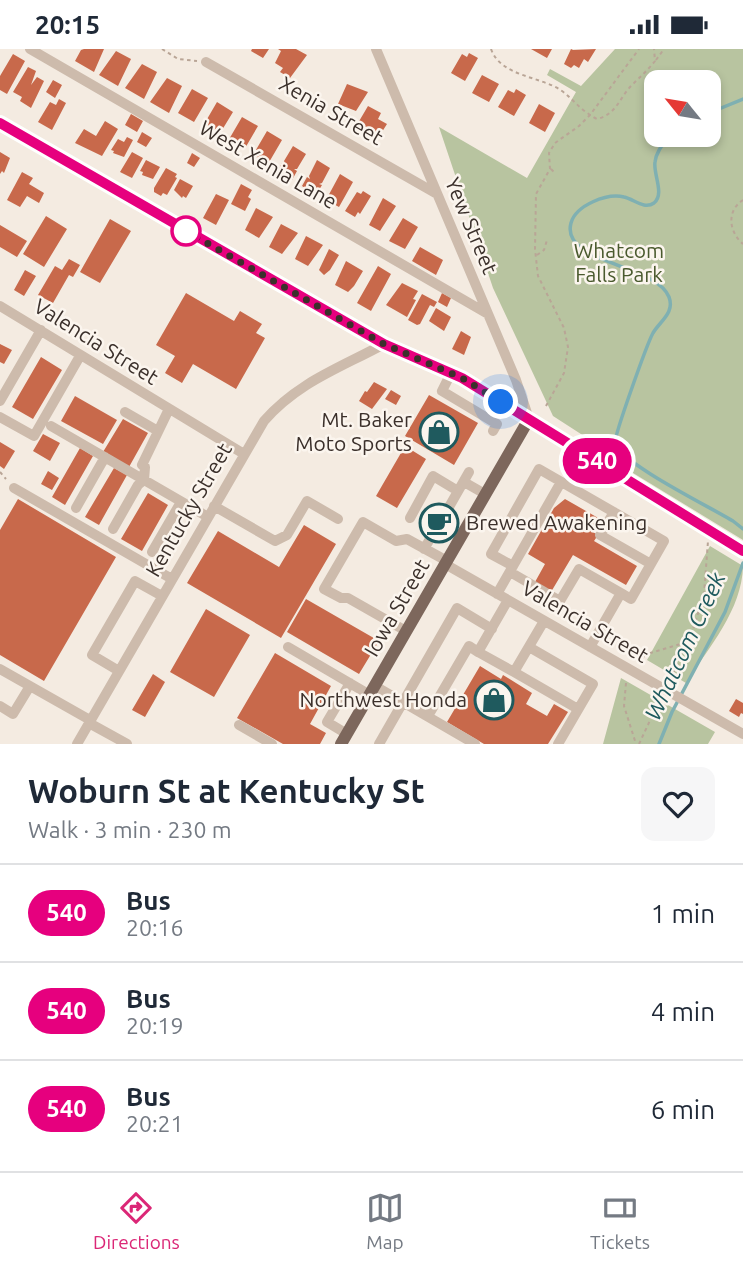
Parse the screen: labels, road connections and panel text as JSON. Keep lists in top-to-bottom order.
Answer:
{
  "streets": {
    "main road": ["Iowa Street"],
    "street": [
      "Xenia Street",
      "West Xenia Lane",
      "Yew Street",
      "Valencia Street",
      "Kentucky Street"
    ]
  },
  "crossings": [
    ["Xenia Street", "Yew Street"],
    ["West Xenia Lane", "Yew Street"],
    ["Yew Street", "Iowa Street"],
    ["Valencia Street", "Kentucky Street"],
    ["Valencia Street", "Iowa Street"]
  ],
  "water": ["Whatcom Creek"],
  "parks": ["Whatcom Falls Park"],
  "places": {
    "shop": ["Mt. Baker Moto Sports", "Northwest Honda"],
    "cafe": ["Brewed Awakening"]
  },
  "lines": ["bus line 540"],
  "north": "top left",
  "page": {
    "status": "20:15",
    "on_map": "540",
    "heading": ["Woburn St at Kentucky St", "Walk · 3 min · 230 m"],
    "list": [
      {
        "mark": "540",
        "name": "Bus",
        "note": "20:16",
        "value": "1 min"
      },
      {
        "mark": "540",
        "name": "Bus",
        "note": "20:19",
        "value": "4 min"
      },
      {
        "mark": "540",
        "name": "Bus",
        "note": "20:21",
        "value": "6 min"
      }
    ],
    "tabs": ["Directions", "Map", "Tickets"]
  }
}
